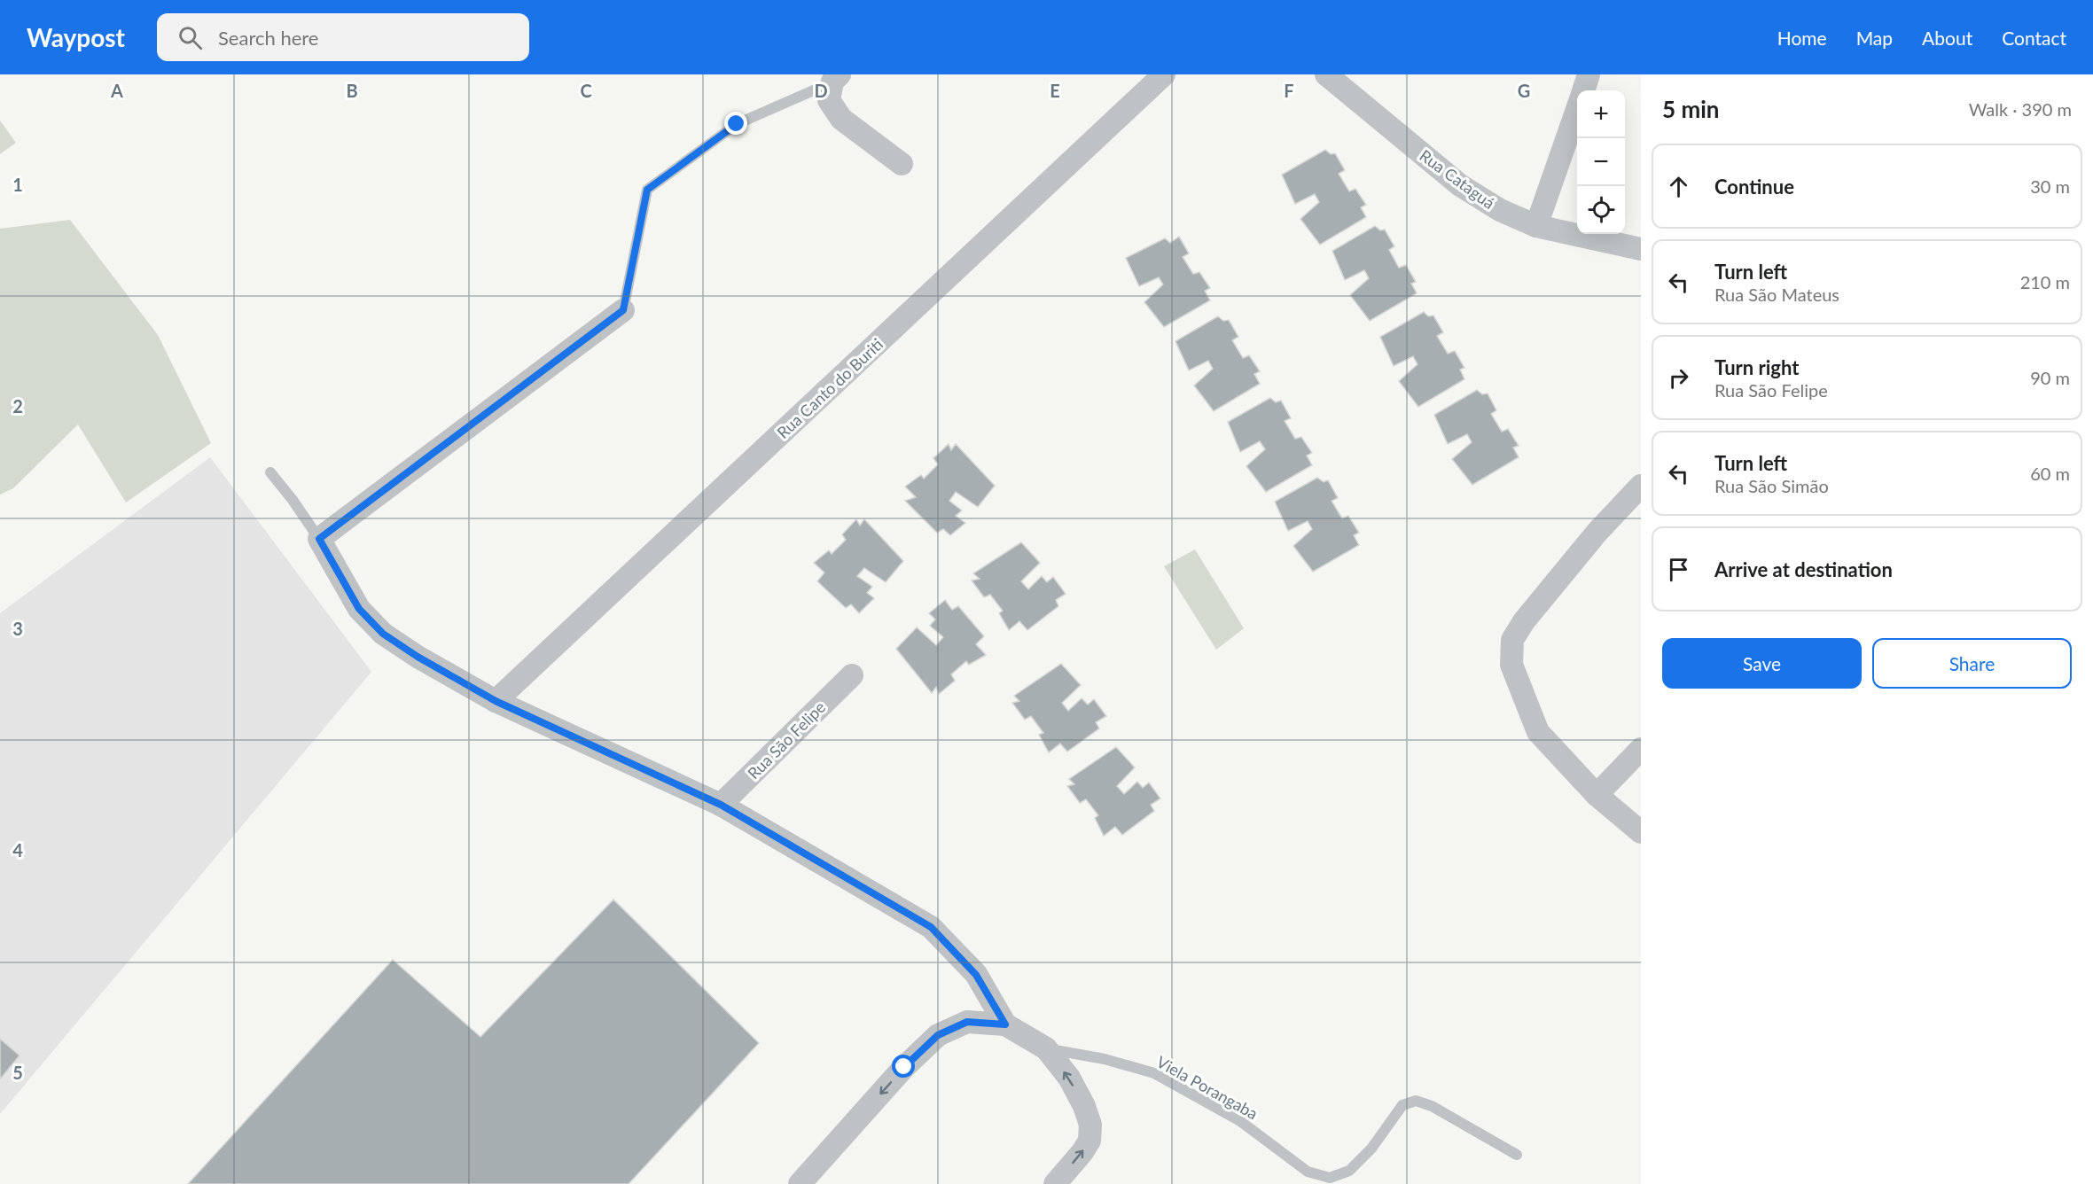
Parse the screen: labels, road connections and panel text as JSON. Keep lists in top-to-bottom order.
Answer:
{
  "streets": {
    "street": ["Rua Cataguá", "Rua Canto do Buriti", "Rua São Felipe"],
    "lane": ["Viela Porangaba"]
  },
  "page": {
    "header": "Waypost",
    "search": "Search here",
    "nav": [
      "Home",
      "Map",
      "About",
      "Contact"
    ],
    "heading": ["5 min", "Walk · 390 m"],
    "map_buttons": ["+", "−"],
    "list": [
      ["Continue", "30 m"],
      ["Turn left", "Rua São Mateus", "210 m"],
      ["Turn right", "Rua São Felipe", "90 m"],
      ["Turn left", "Rua São Simão", "60 m"],
      "Arrive at destination"
    ],
    "buttons": ["Save", "Share"]
  },
  "grid": {
    "columns": [
      "A",
      "B",
      "C",
      "D",
      "E",
      "F",
      "G"
    ],
    "rows": [
      "1",
      "2",
      "3",
      "4",
      "5"
    ]
  }
}
